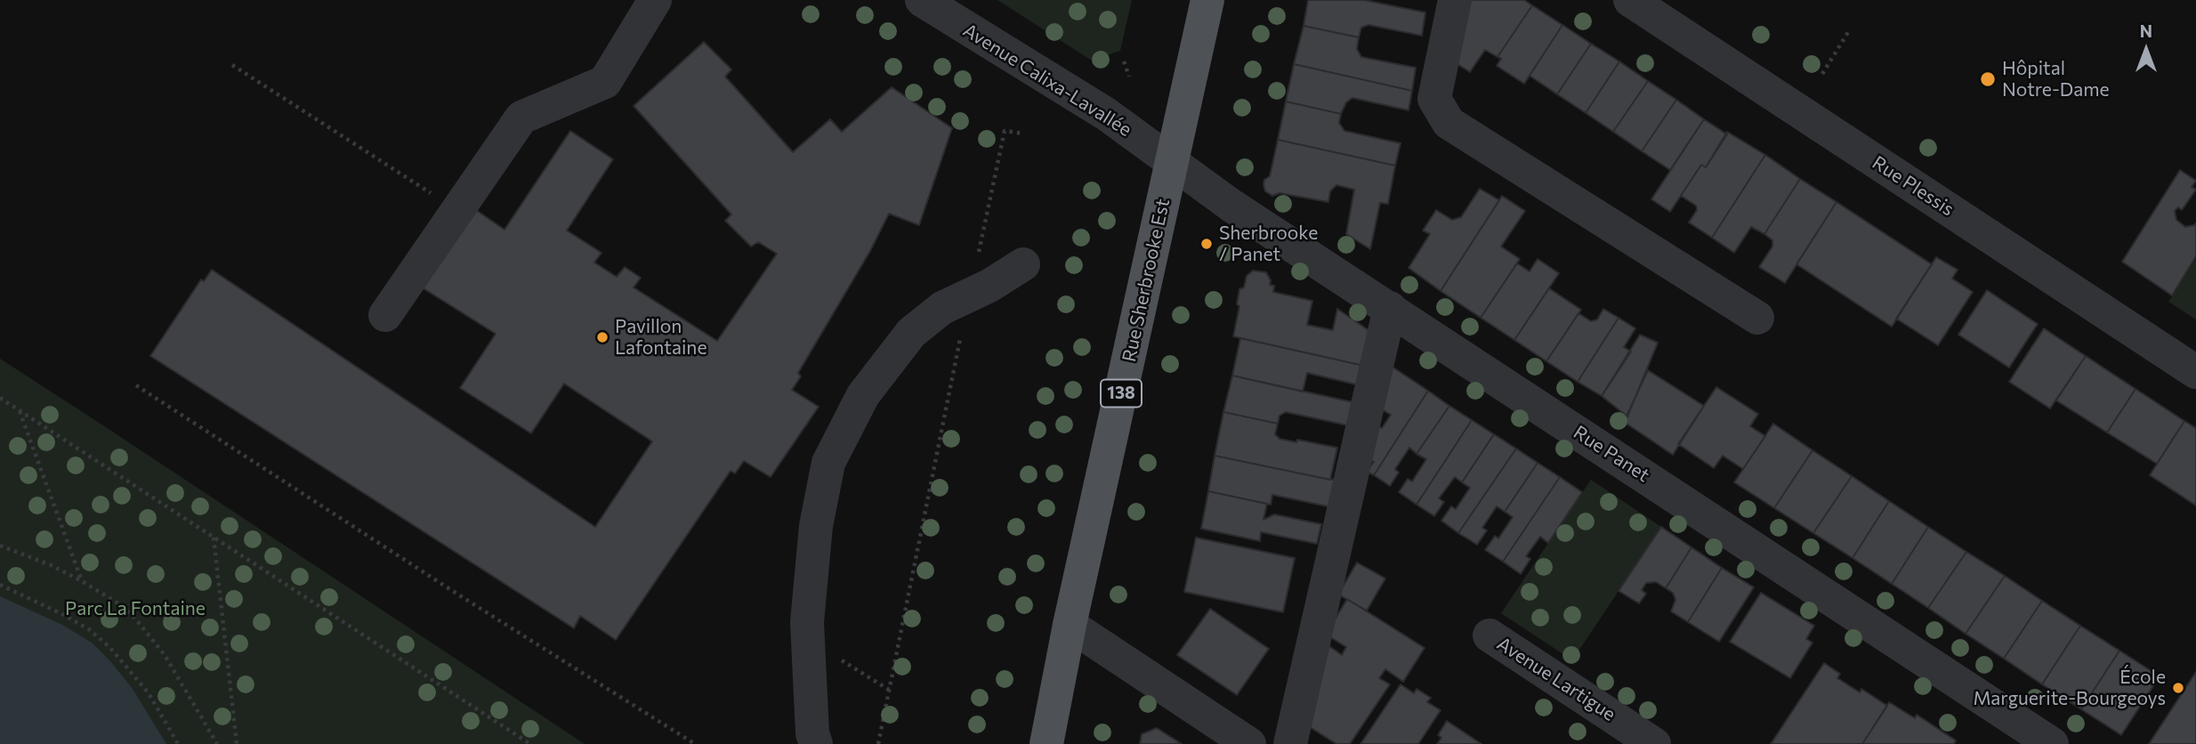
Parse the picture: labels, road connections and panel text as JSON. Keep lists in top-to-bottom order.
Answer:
{
  "streets": {
    "main road": ["Rue Sherbrooke Est", "138"],
    "street": [
      "Avenue Calixa-Lavallée",
      "Rue Plessis",
      "Rue Panet",
      "Avenue Lartigue"
    ]
  },
  "crossings": [
    ["Avenue Calixa-Lavallée", "Rue Sherbrooke Est"],
    ["Avenue Calixa-Lavallée", "Rue Panet"],
    ["Rue Sherbrooke Est", "Rue Panet"]
  ],
  "parks": ["Parc La Fontaine"],
  "places": [
    "Hôpital Notre-Dame",
    "Sherbrooke / Panet",
    "Pavillon Lafontaine",
    "École Marguerite-Bourgeoys"
  ],
  "north": "top"
}
